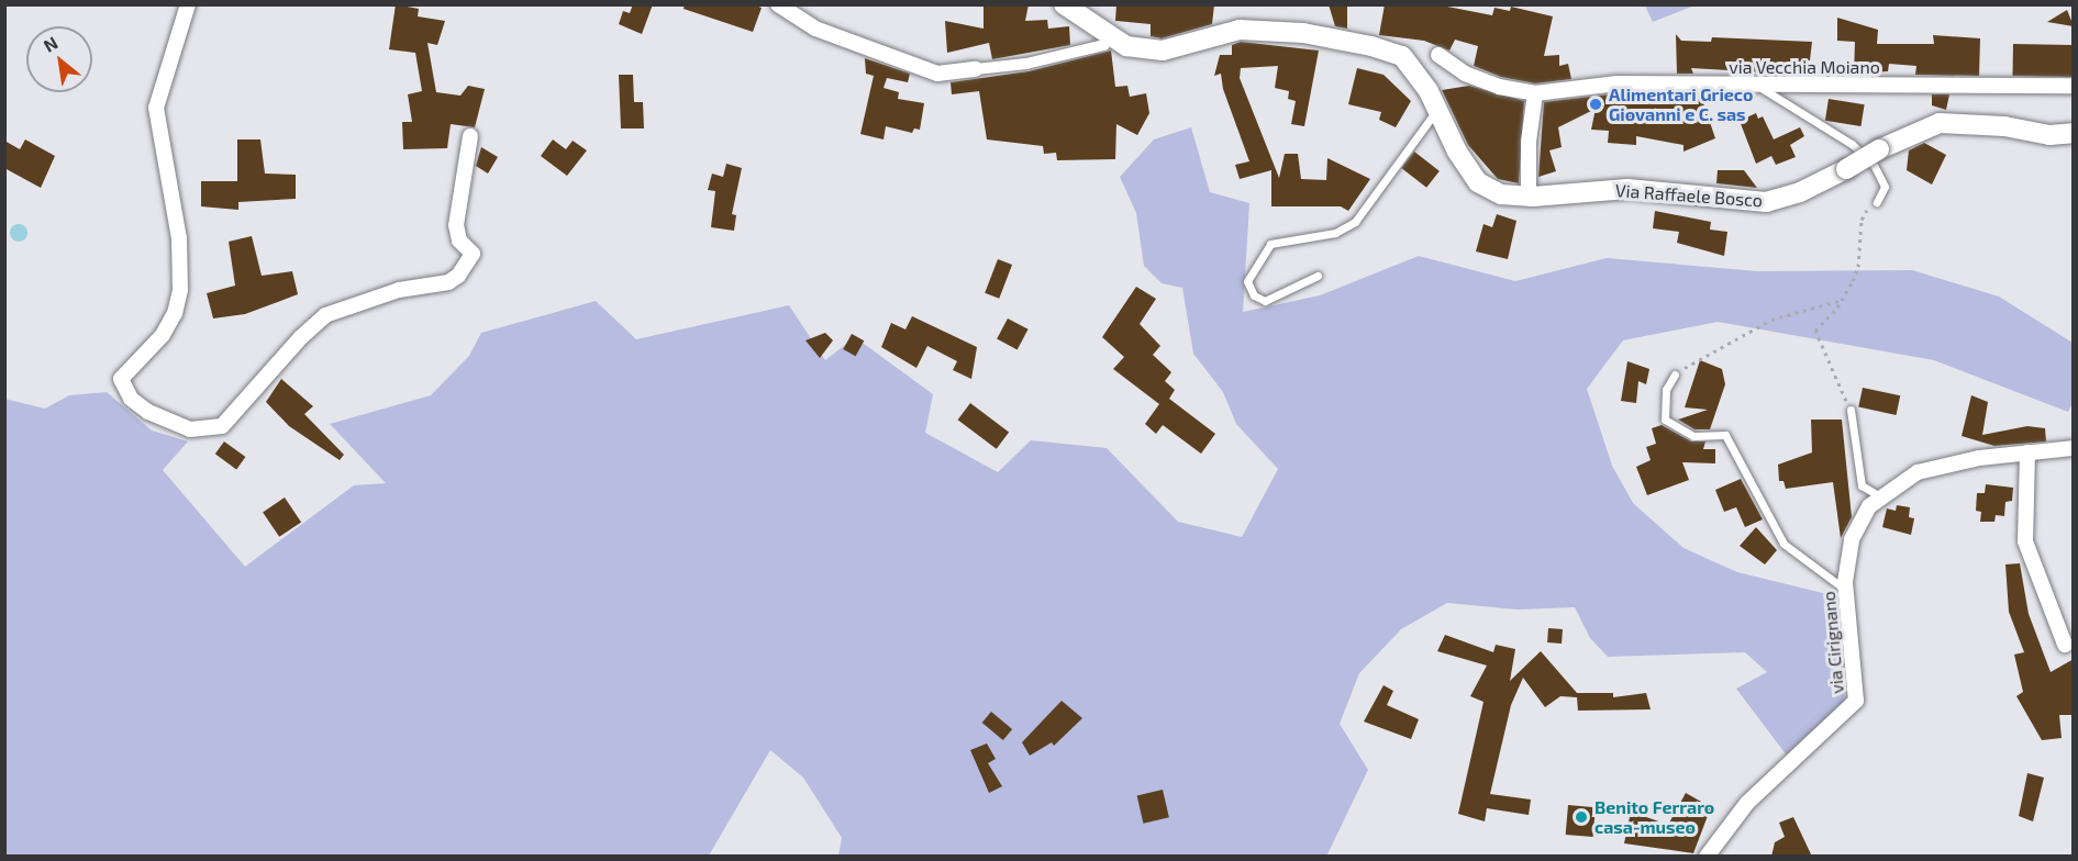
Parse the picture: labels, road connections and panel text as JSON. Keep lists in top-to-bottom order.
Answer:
{
  "streets": {
    "street": ["via Vecchia Moiano", "Via Raffaele Bosco", "via Cirignano"]
  },
  "places": ["Alimentari Grieco Giovanni e C. sas", "Benito Ferraro casa-museo"],
  "north": "top left"
}
